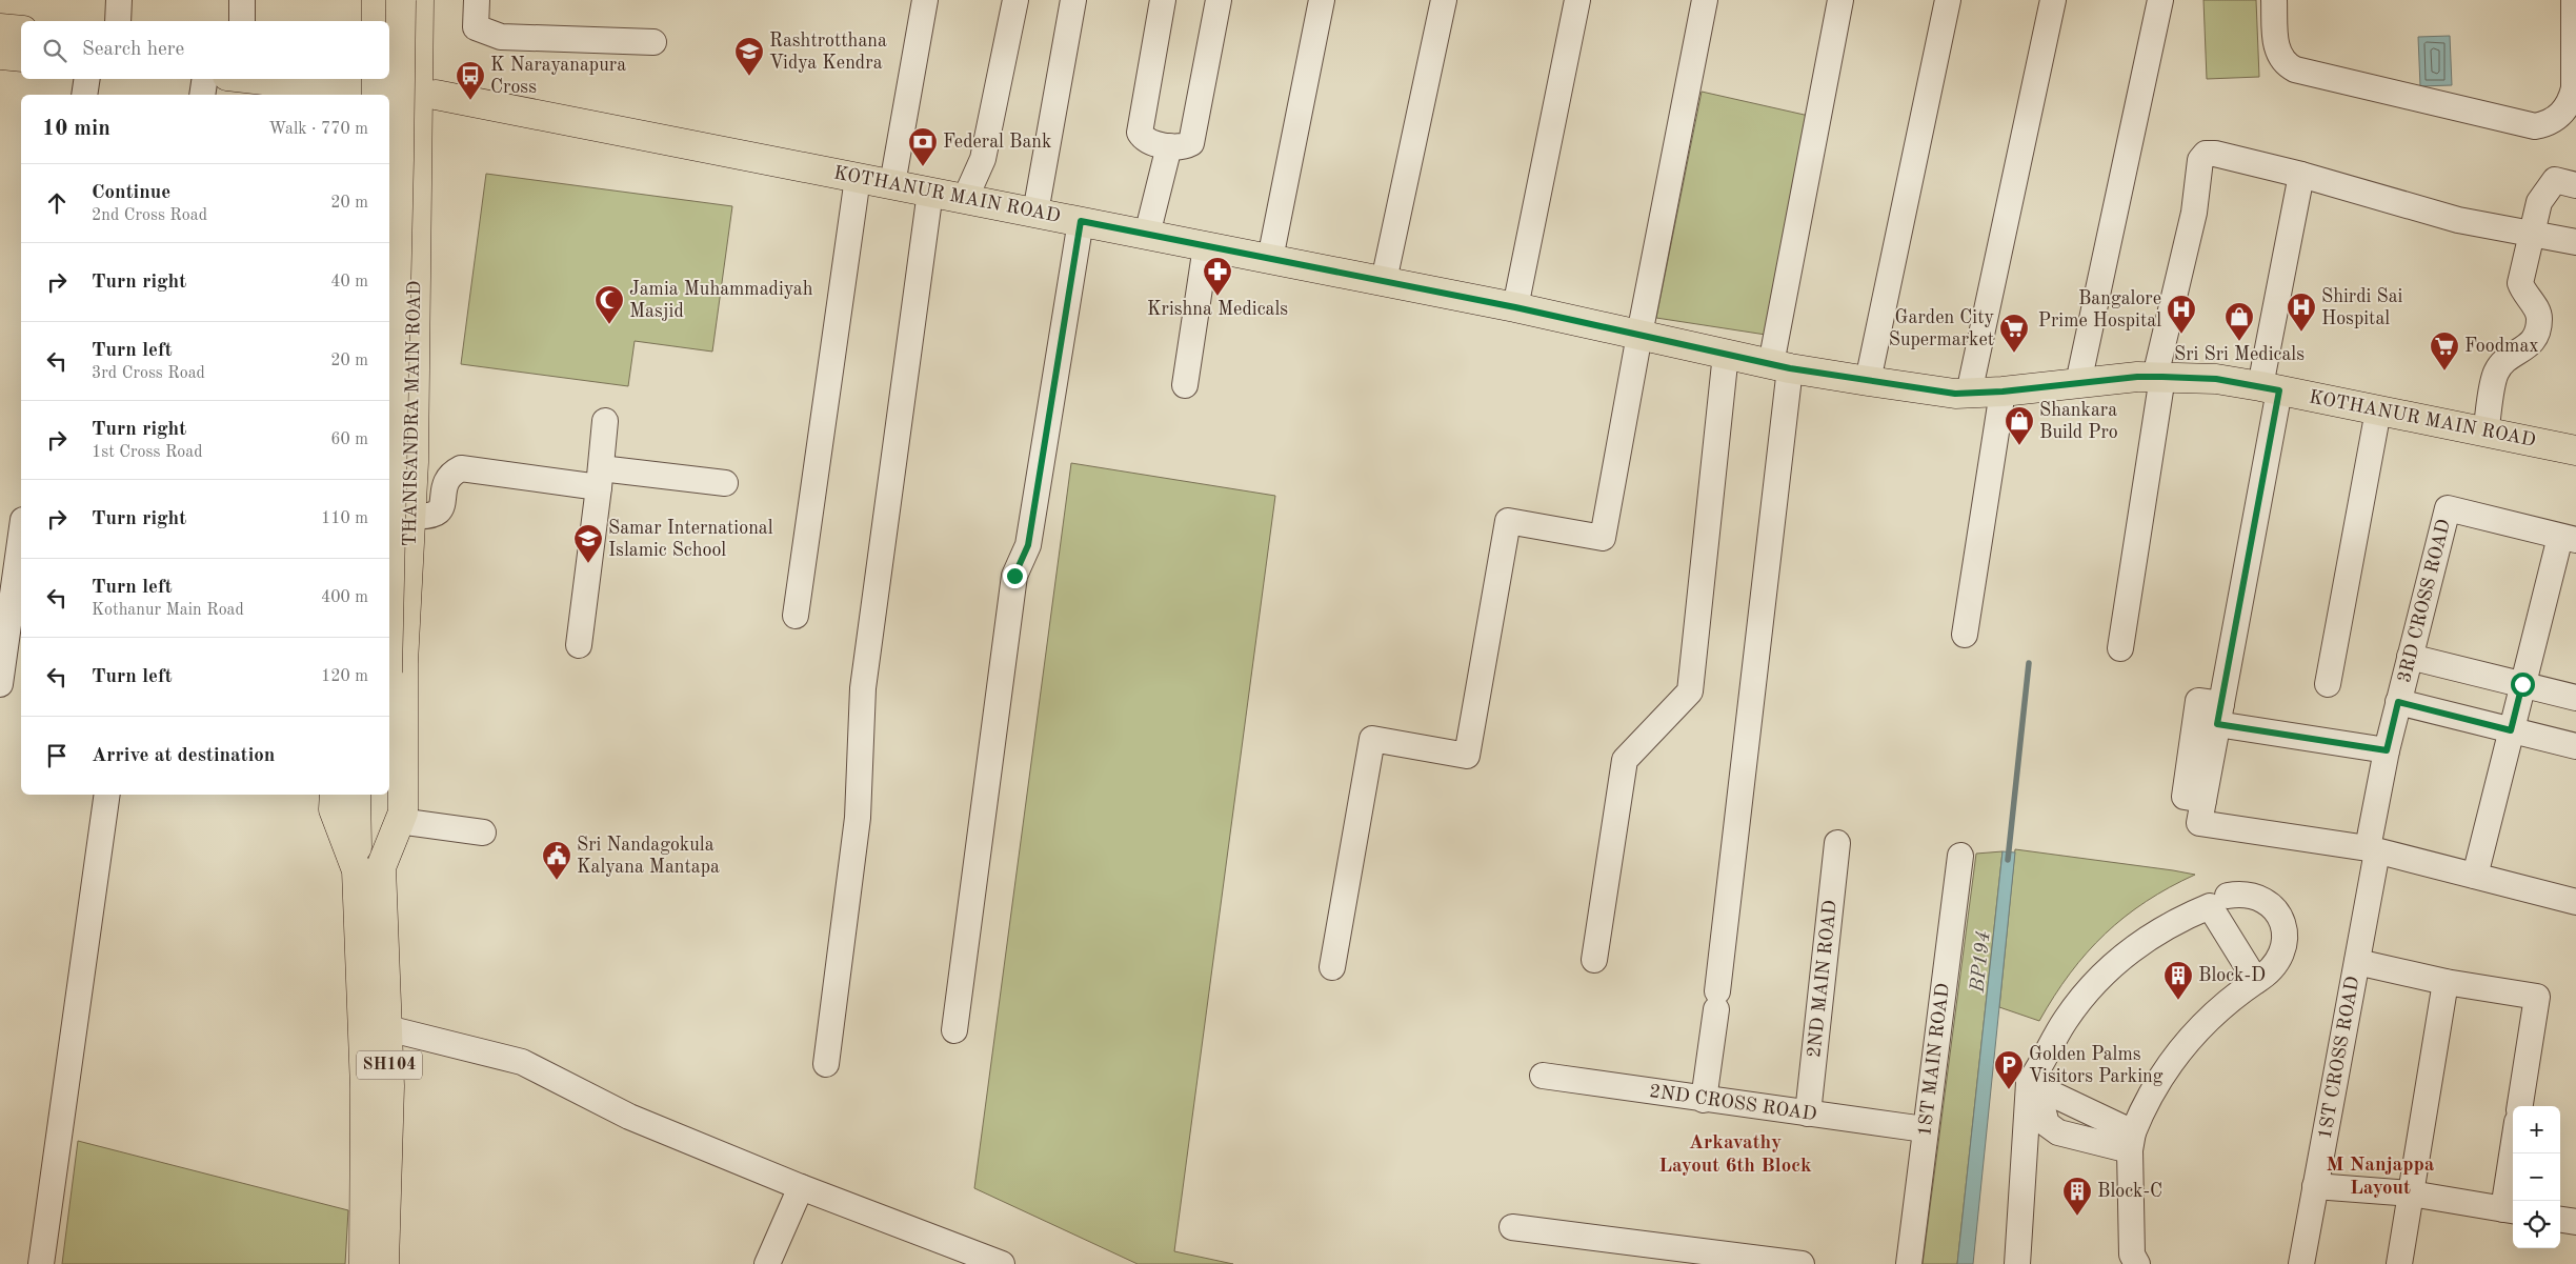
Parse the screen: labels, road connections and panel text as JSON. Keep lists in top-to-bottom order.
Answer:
{
  "streets": {
    "main road": ["KOTHANUR MAIN ROAD", "THANISANDRA MAIN ROAD", "SH104"],
    "street": [
      "3RD CROSS ROAD",
      "2ND MAIN ROAD",
      "1ST CROSS ROAD",
      "1ST MAIN ROAD",
      "2ND CROSS ROAD"
    ]
  },
  "crossings": [
    ["KOTHANUR MAIN ROAD", "THANISANDRA MAIN ROAD"],
    ["THANISANDRA MAIN ROAD", "SH104"],
    ["3RD CROSS ROAD", "1ST CROSS ROAD"],
    ["2ND MAIN ROAD", "2ND CROSS ROAD"],
    ["1ST MAIN ROAD", "2ND CROSS ROAD"]
  ],
  "districts": ["Arkavathy Layout 6th Block", "M Nanjappa Layout"],
  "water": ["BP194"],
  "places": {
    "school or university": ["Rashtrotthana Vidya Kendra", "Samar International Islamic School"],
    "bus stop": ["K Narayanapura Cross"],
    "bank": ["Federal Bank"],
    "pharmacy": ["Krishna Medicals"],
    "mosque": ["Jamia Muhammadiyah Masjid"],
    "hospital": ["Shirdi Sai Hospital", "Bangalore Prime Hospital"],
    "shop": ["Sri Sri Medicals", "Shankara Build Pro"],
    "supermarket": ["Garden City Supermarket", "Foodmax"],
    "public building": ["Sri Nandagokula Kalyana Mantapa"],
    "building": ["Block-D", "Block-C"],
    "parking": ["Golden Palms Visitors Parking"]
  },
  "page": {
    "search": "Search here",
    "heading": ["10 min", "Walk · 770 m"],
    "list": [
      ["Continue", "2nd Cross Road", "20 m"],
      ["Turn right", "40 m"],
      ["Turn left", "3rd Cross Road", "20 m"],
      ["Turn right", "1st Cross Road", "60 m"],
      ["Turn right", "110 m"],
      ["Turn left", "Kothanur Main Road", "400 m"],
      ["Turn left", "120 m"],
      "Arrive at destination"
    ],
    "map_buttons": ["+", "−"]
  }
}
